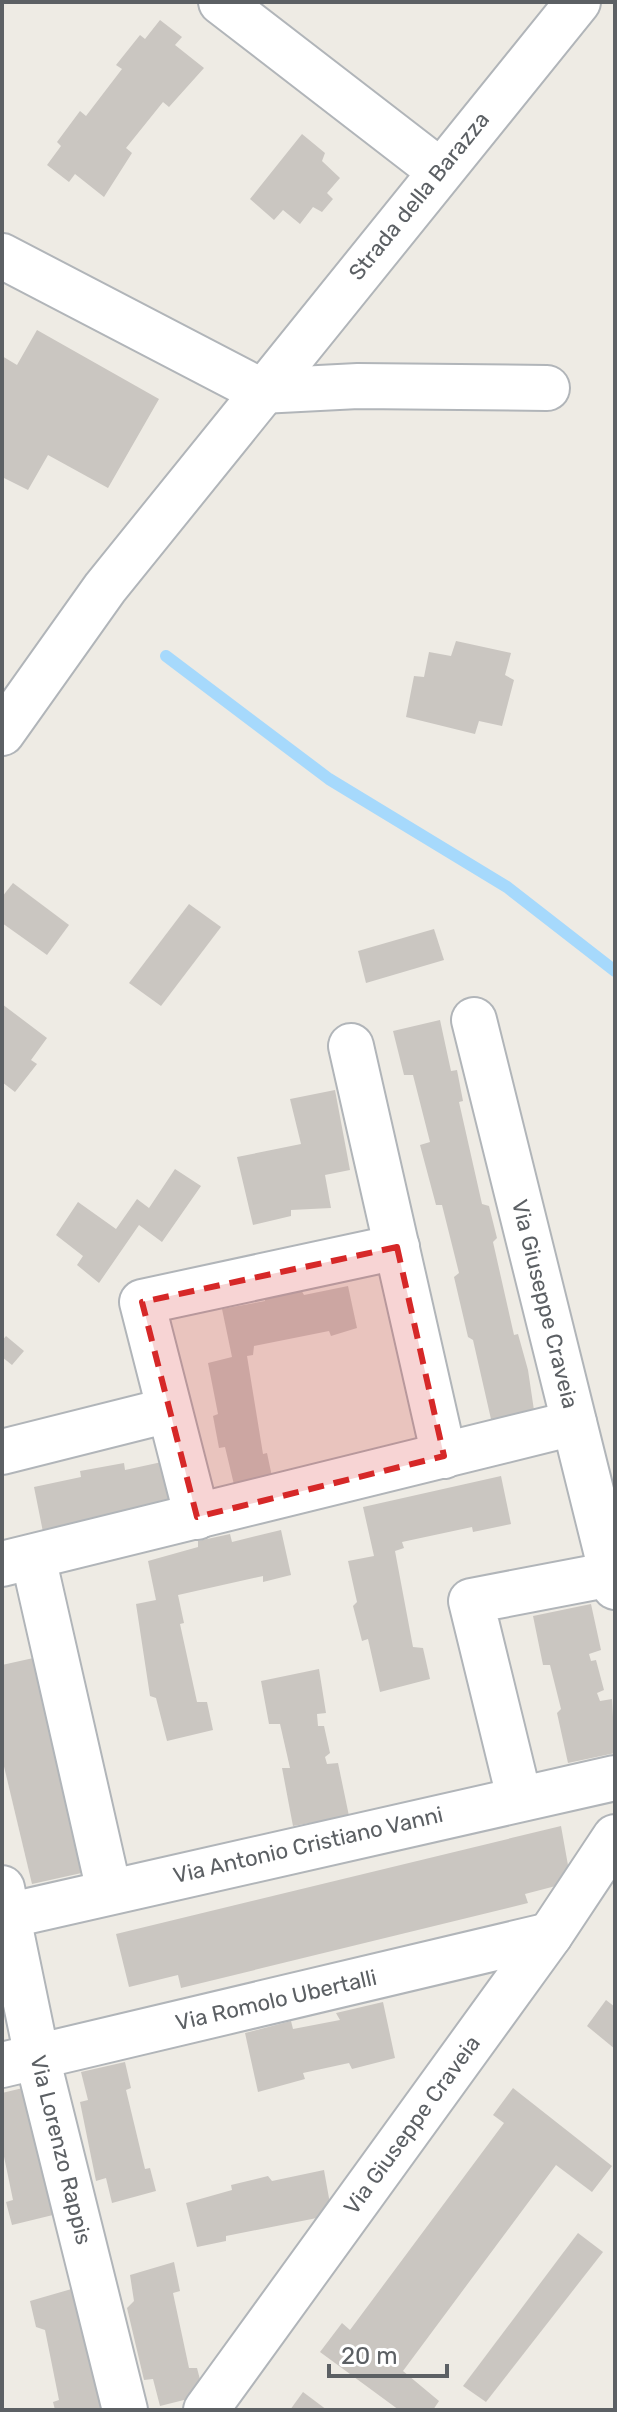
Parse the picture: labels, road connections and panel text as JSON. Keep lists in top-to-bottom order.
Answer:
{
  "streets": {
    "street": [
      "Strada della Barazza",
      "Via Giuseppe Craveia",
      "Via Antonio Cristiano Vanni",
      "Via Romolo Ubertalli",
      "Via Lorenzo Rappis"
    ]
  },
  "crossings": [
    ["Via Giuseppe Craveia", "Via Romolo Ubertalli"],
    ["Via Antonio Cristiano Vanni", "Via Lorenzo Rappis"],
    ["Via Romolo Ubertalli", "Via Lorenzo Rappis"]
  ],
  "scale_bar": "20 m"
}
